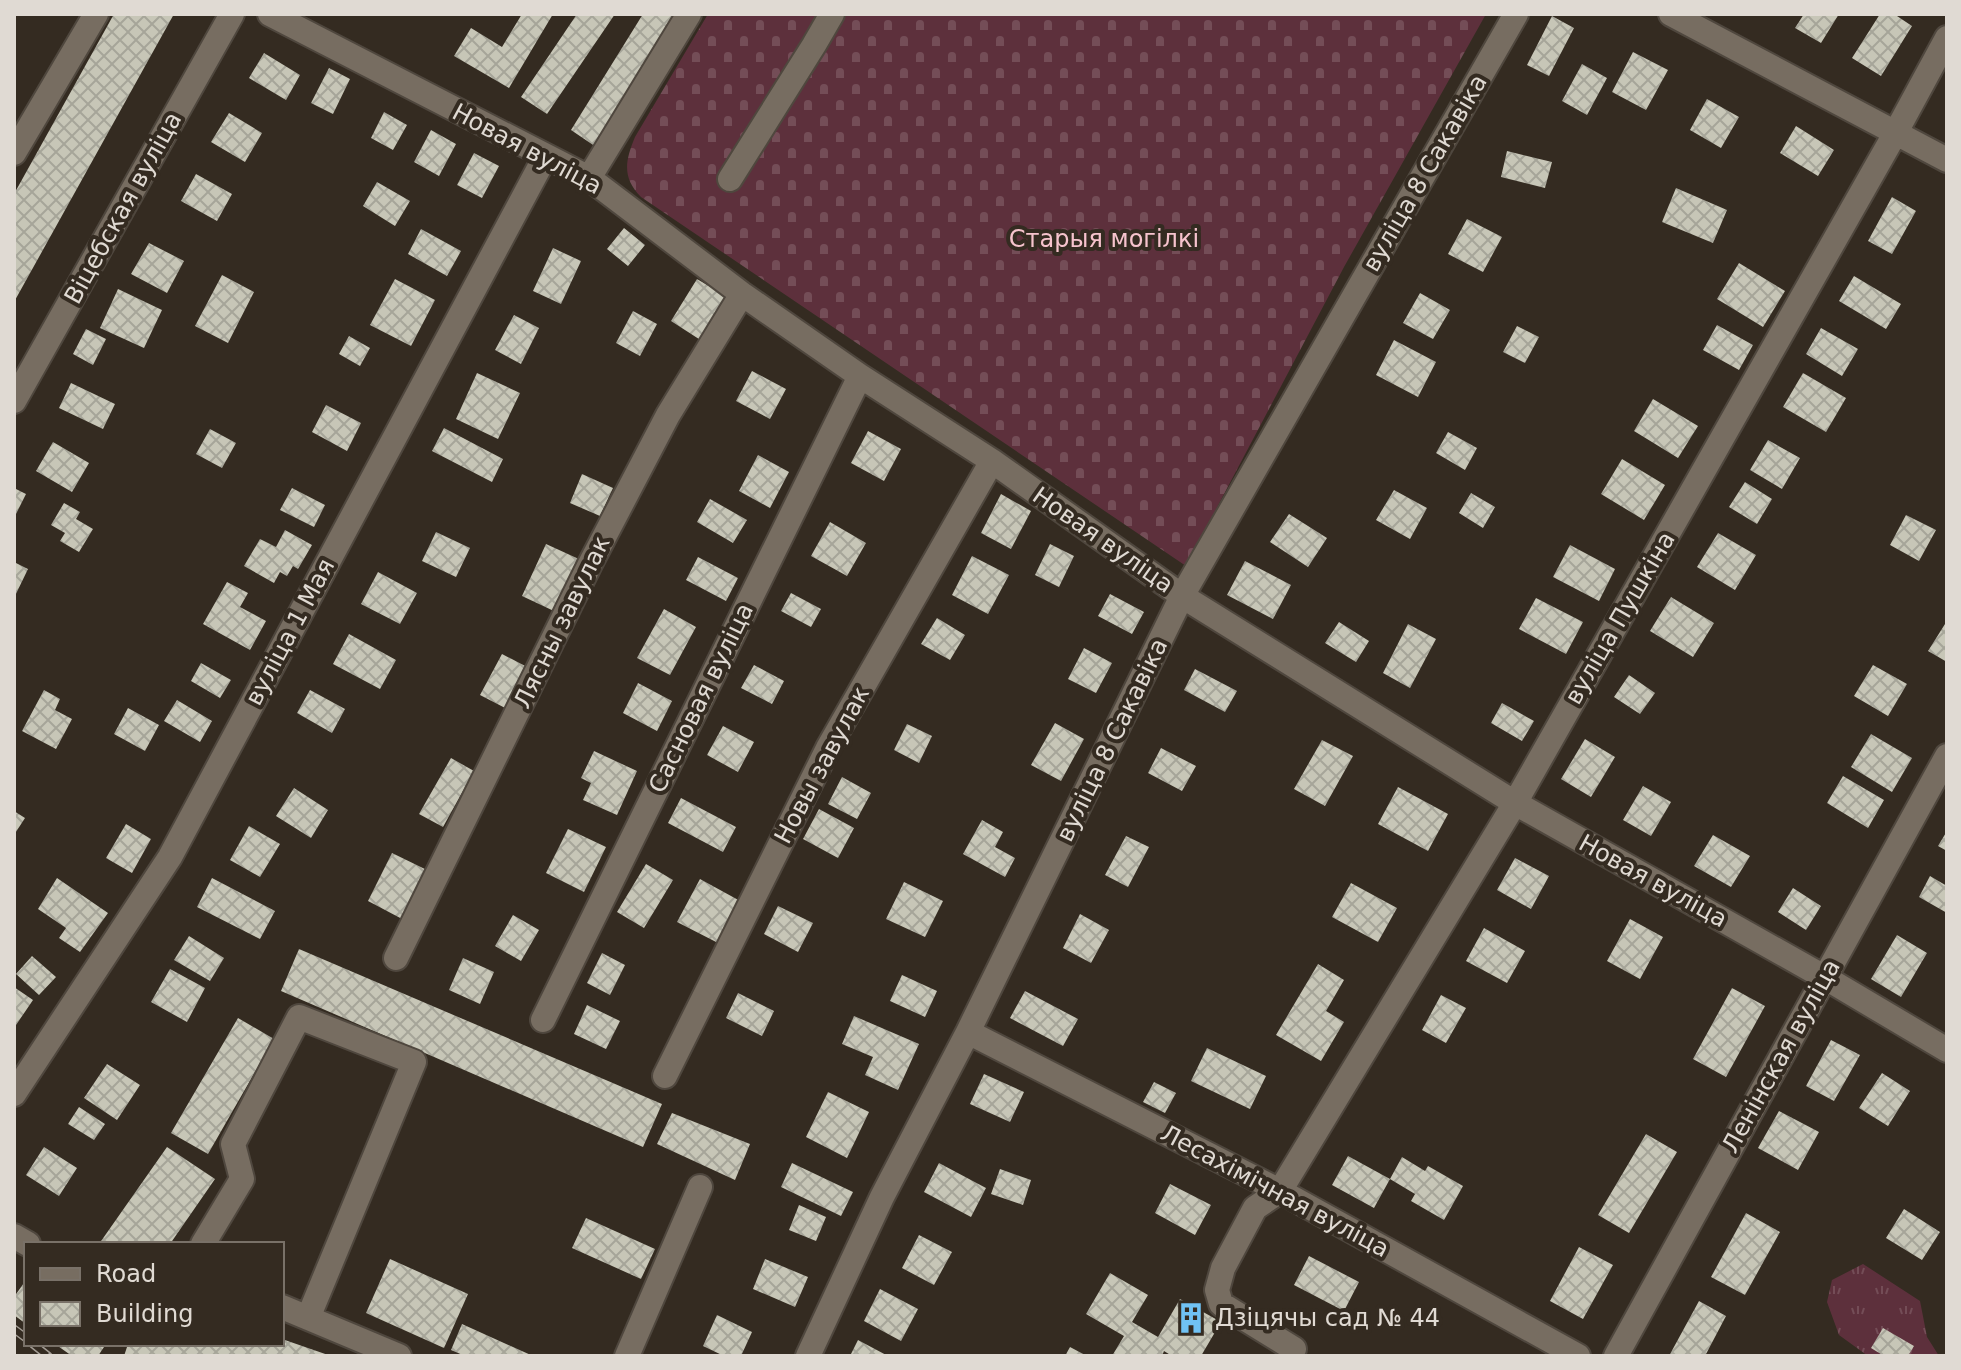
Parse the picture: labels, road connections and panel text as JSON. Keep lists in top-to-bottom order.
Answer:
{
  "streets": {
    "street": [
      "Новая вуліца",
      "вуліца 8 Сакавіка",
      "Віцебская вуліца",
      "вуліца Пушкіна",
      "Лясны завулак",
      "вуліца 1 Мая",
      "Сасновая вуліца",
      "Новы завулак",
      "Ленінская вуліца",
      "Лесахімічная вуліца"
    ]
  },
  "crossings": [
    ["Новая вуліца", "вуліца 8 Сакавіка"],
    ["Новая вуліца", "вуліца Пушкіна"],
    ["Новая вуліца", "Лясны завулак"],
    ["Новая вуліца", "вуліца 1 Мая"],
    ["Новая вуліца", "Сасновая вуліца"],
    ["Новая вуліца", "Новы завулак"],
    ["Новая вуліца", "Ленінская вуліца"],
    ["вуліца 8 Сакавіка", "Лесахімічная вуліца"],
    ["вуліца Пушкіна", "Лесахімічная вуліца"]
  ],
  "parks": ["Старыя могілкі"],
  "places": {
    "building": ["Дзіцячы сад № 44"]
  },
  "legend": ["Road", "Building"]
}
